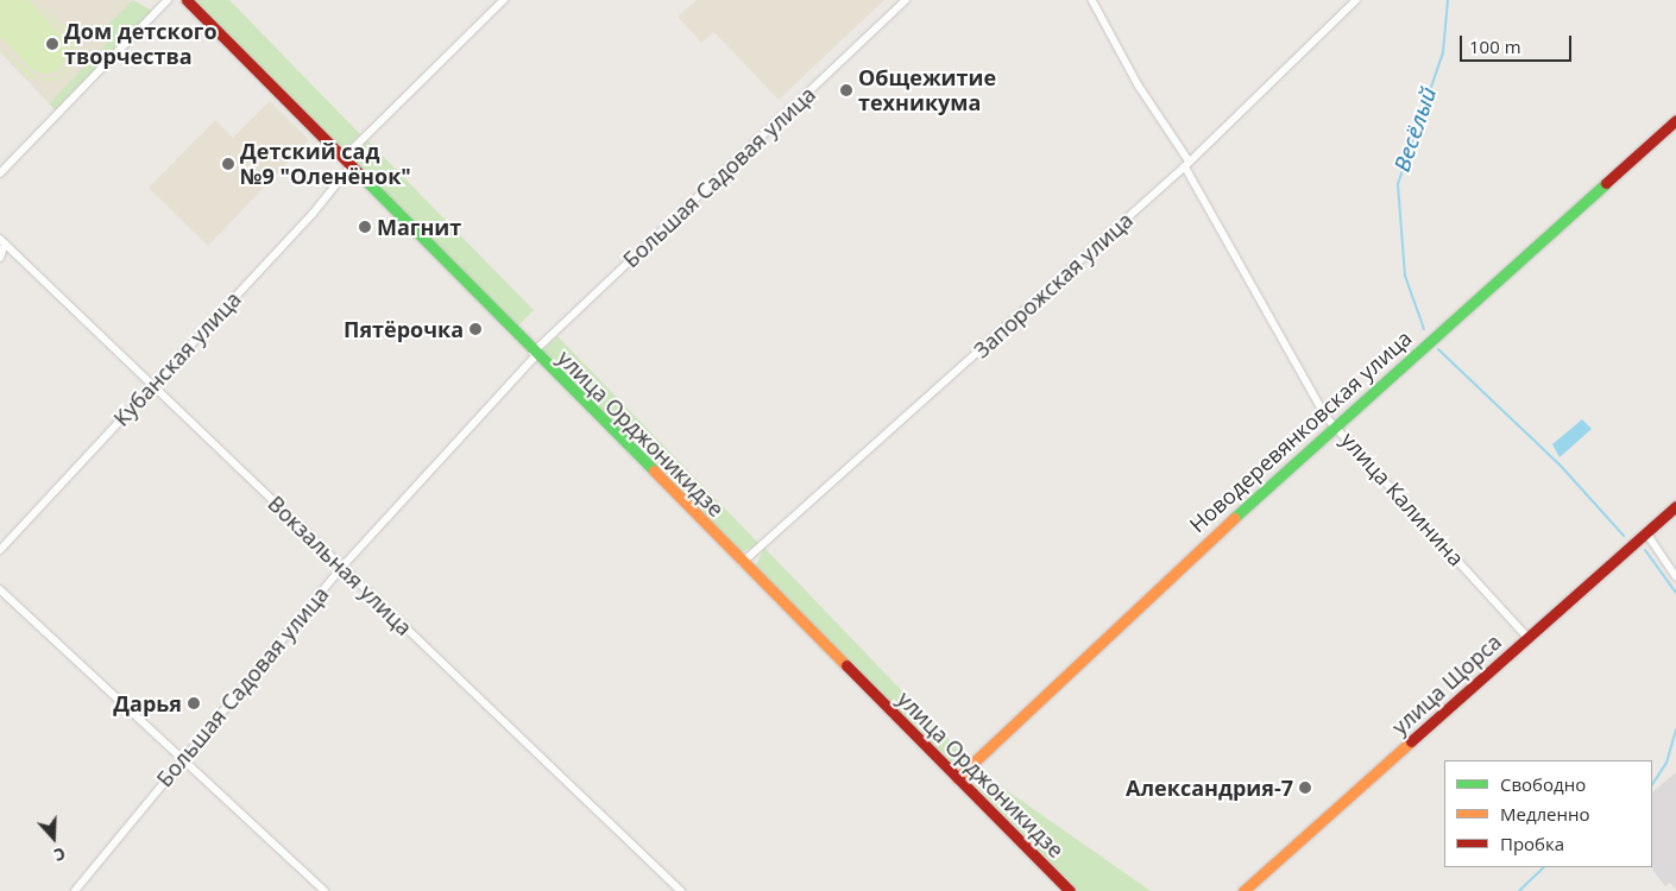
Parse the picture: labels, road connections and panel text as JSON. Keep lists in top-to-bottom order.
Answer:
{
  "streets": {
    "main road": ["Новодеревянковская улица", "улица Орджоникидзе", "улица Щорса"],
    "street": [
      "Большая Садовая улица",
      "Запорожская улица",
      "Кубанская улица",
      "улица Калинина",
      "Вокзальная улица"
    ]
  },
  "crossings": [
    ["Большая Садовая улица", "улица Орджоникидзе"],
    ["Большая Садовая улица", "Вокзальная улица"],
    ["Запорожская улица", "улица Орджоникидзе"],
    ["Запорожская улица", "улица Калинина"],
    ["Кубанская улица", "улица Орджоникидзе"],
    ["Кубанская улица", "Вокзальная улица"],
    ["Новодеревянковская улица", "улица Орджоникидзе"],
    ["Новодеревянковская улица", "улица Калинина"],
    ["улица Калинина", "улица Щорса"]
  ],
  "water": ["Весёлый"],
  "places": [
    "Дом детского творчества",
    "Общежитие техникума",
    "Детский сад №9 \"Оленёнок\"",
    "Магнит",
    "Пятёрочка",
    "Дарья",
    "Александрия-7"
  ],
  "legend": ["Свободно", "Медленно", "Пробка"],
  "scale_bar": "100 m",
  "north": "bottom"
}
